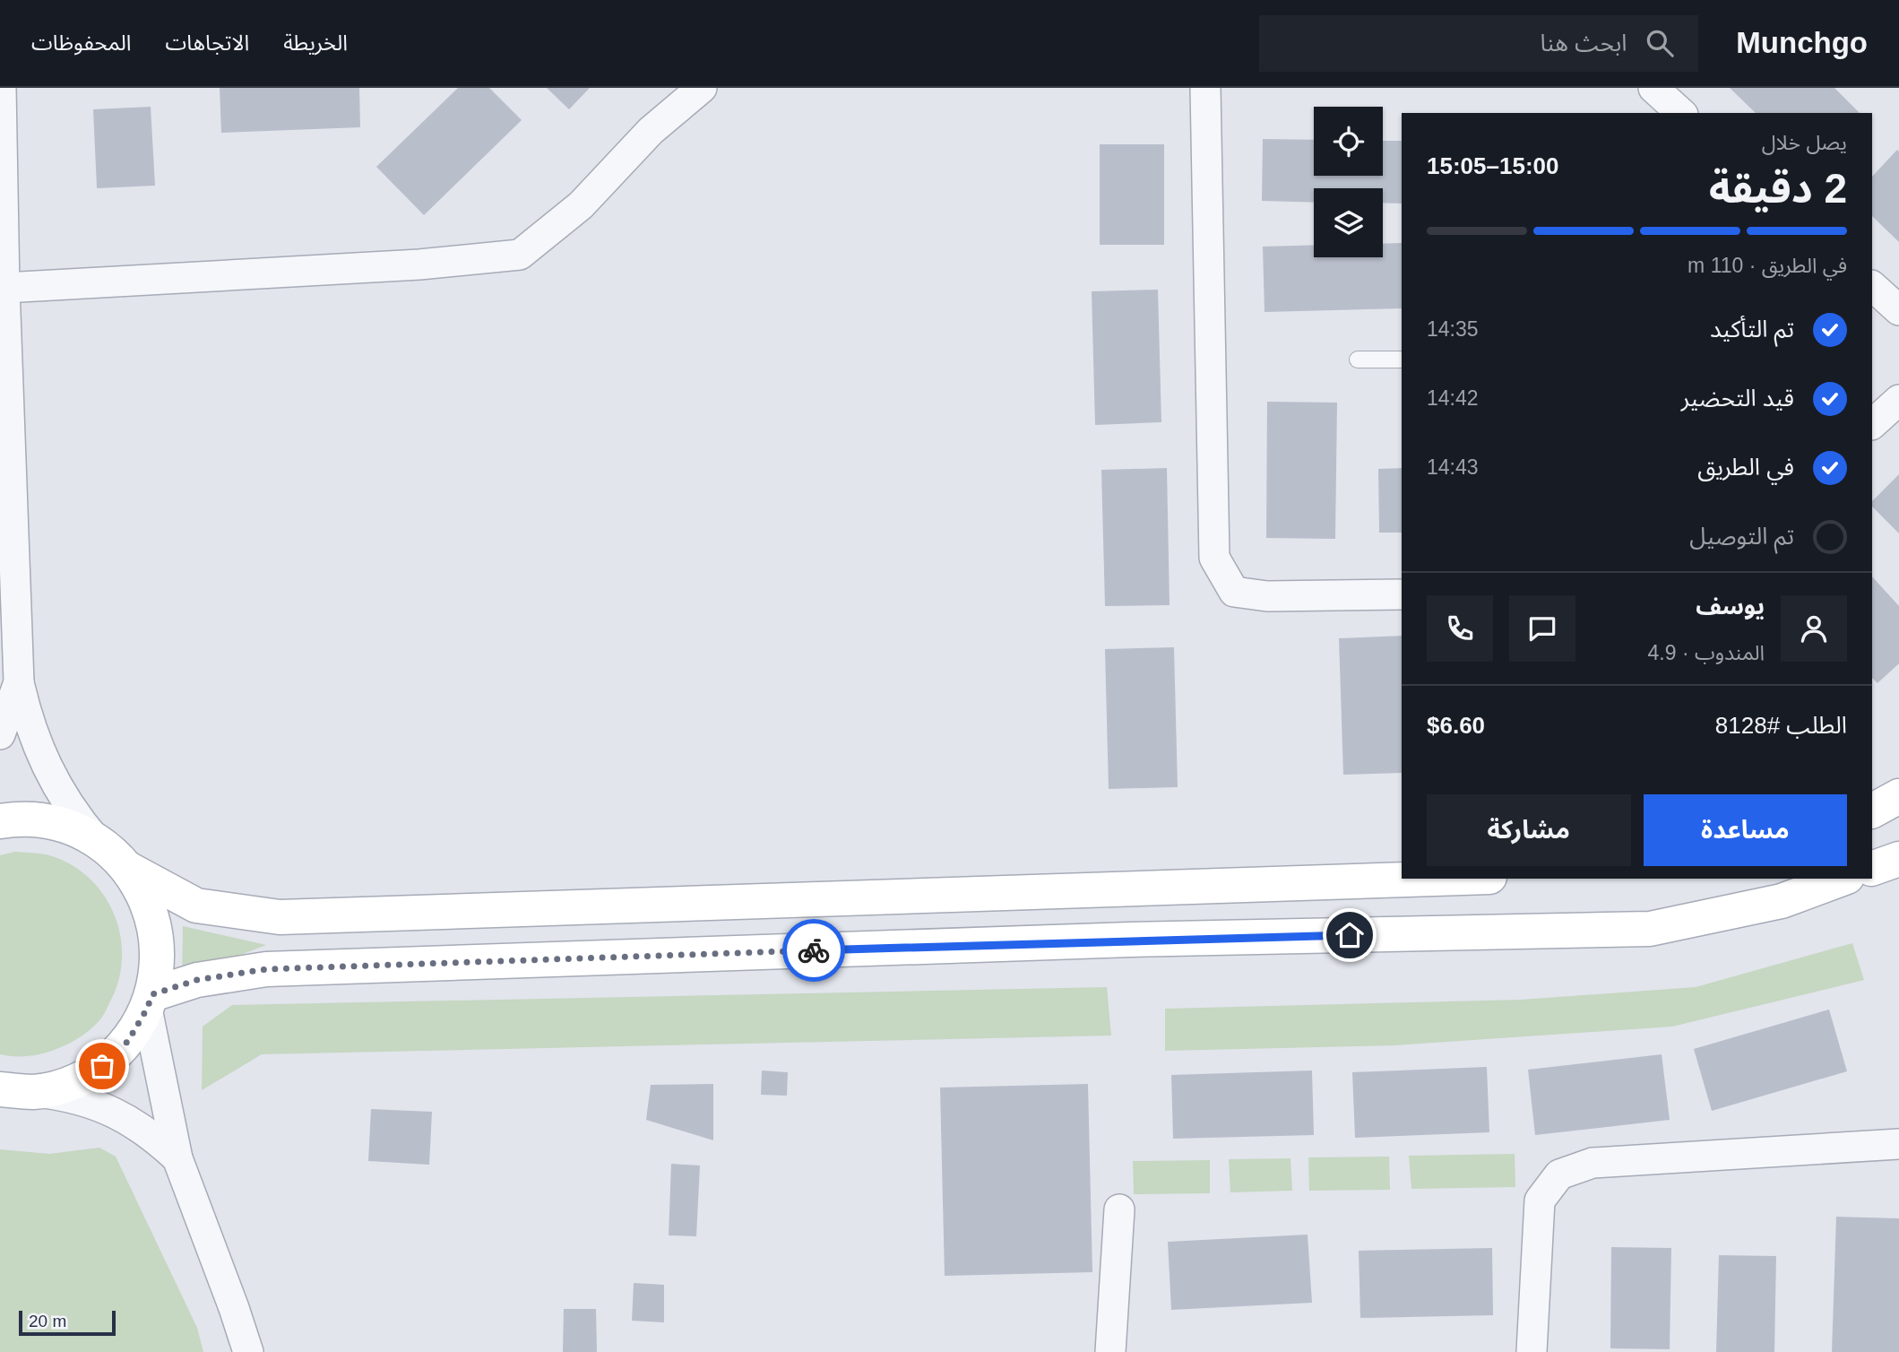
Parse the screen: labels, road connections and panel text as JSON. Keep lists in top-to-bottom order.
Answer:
{
  "scale_bar": "20 m",
  "page": {
    "header": "Munchgo",
    "search": "ابحث هنا",
    "nav": ["الخريطة", "الاتجاهات", "المحفوظات"],
    "heading": ["2 دقيقة", "يصل خلال", "15:00–15:05"],
    "panel": [
      "يوسف",
      "المندوب · 4.9",
      "الطلب #8128",
      "$6.60"
    ],
    "bar": "في الطريق · 110 m",
    "list": [
      ["تم التأكيد", "14:35"],
      ["قيد التحضير", "14:42"],
      ["في الطريق", "14:43"],
      "تم التوصيل"
    ],
    "buttons": ["مساعدة", "مشاركة"],
    "scale": "20 m"
  }
}
